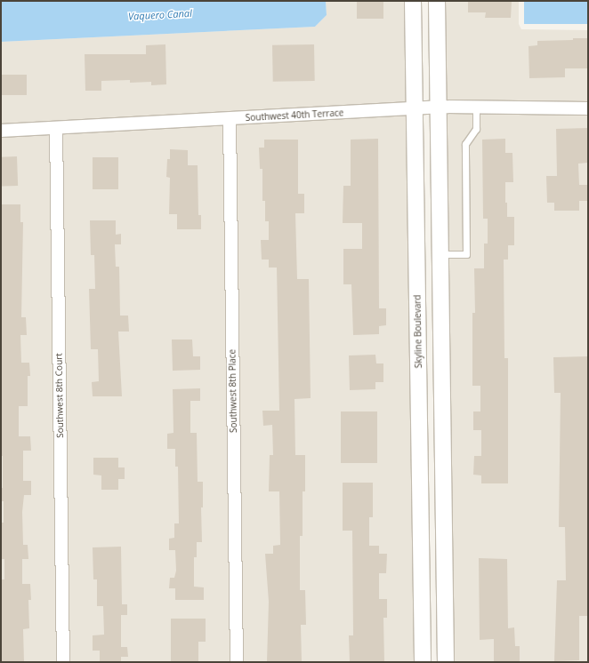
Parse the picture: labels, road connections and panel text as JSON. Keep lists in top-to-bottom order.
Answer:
{
  "streets": {
    "street": [
      "Southwest 40th Terrace",
      "Skyline Boulevard",
      "Southwest 8th Place",
      "Southwest 8th Court"
    ]
  },
  "crossings": [
    ["Southwest 40th Terrace", "Skyline Boulevard"],
    ["Southwest 40th Terrace", "Southwest 8th Place"],
    ["Southwest 40th Terrace", "Southwest 8th Court"]
  ],
  "water": ["Vaquero Canal"]
}
